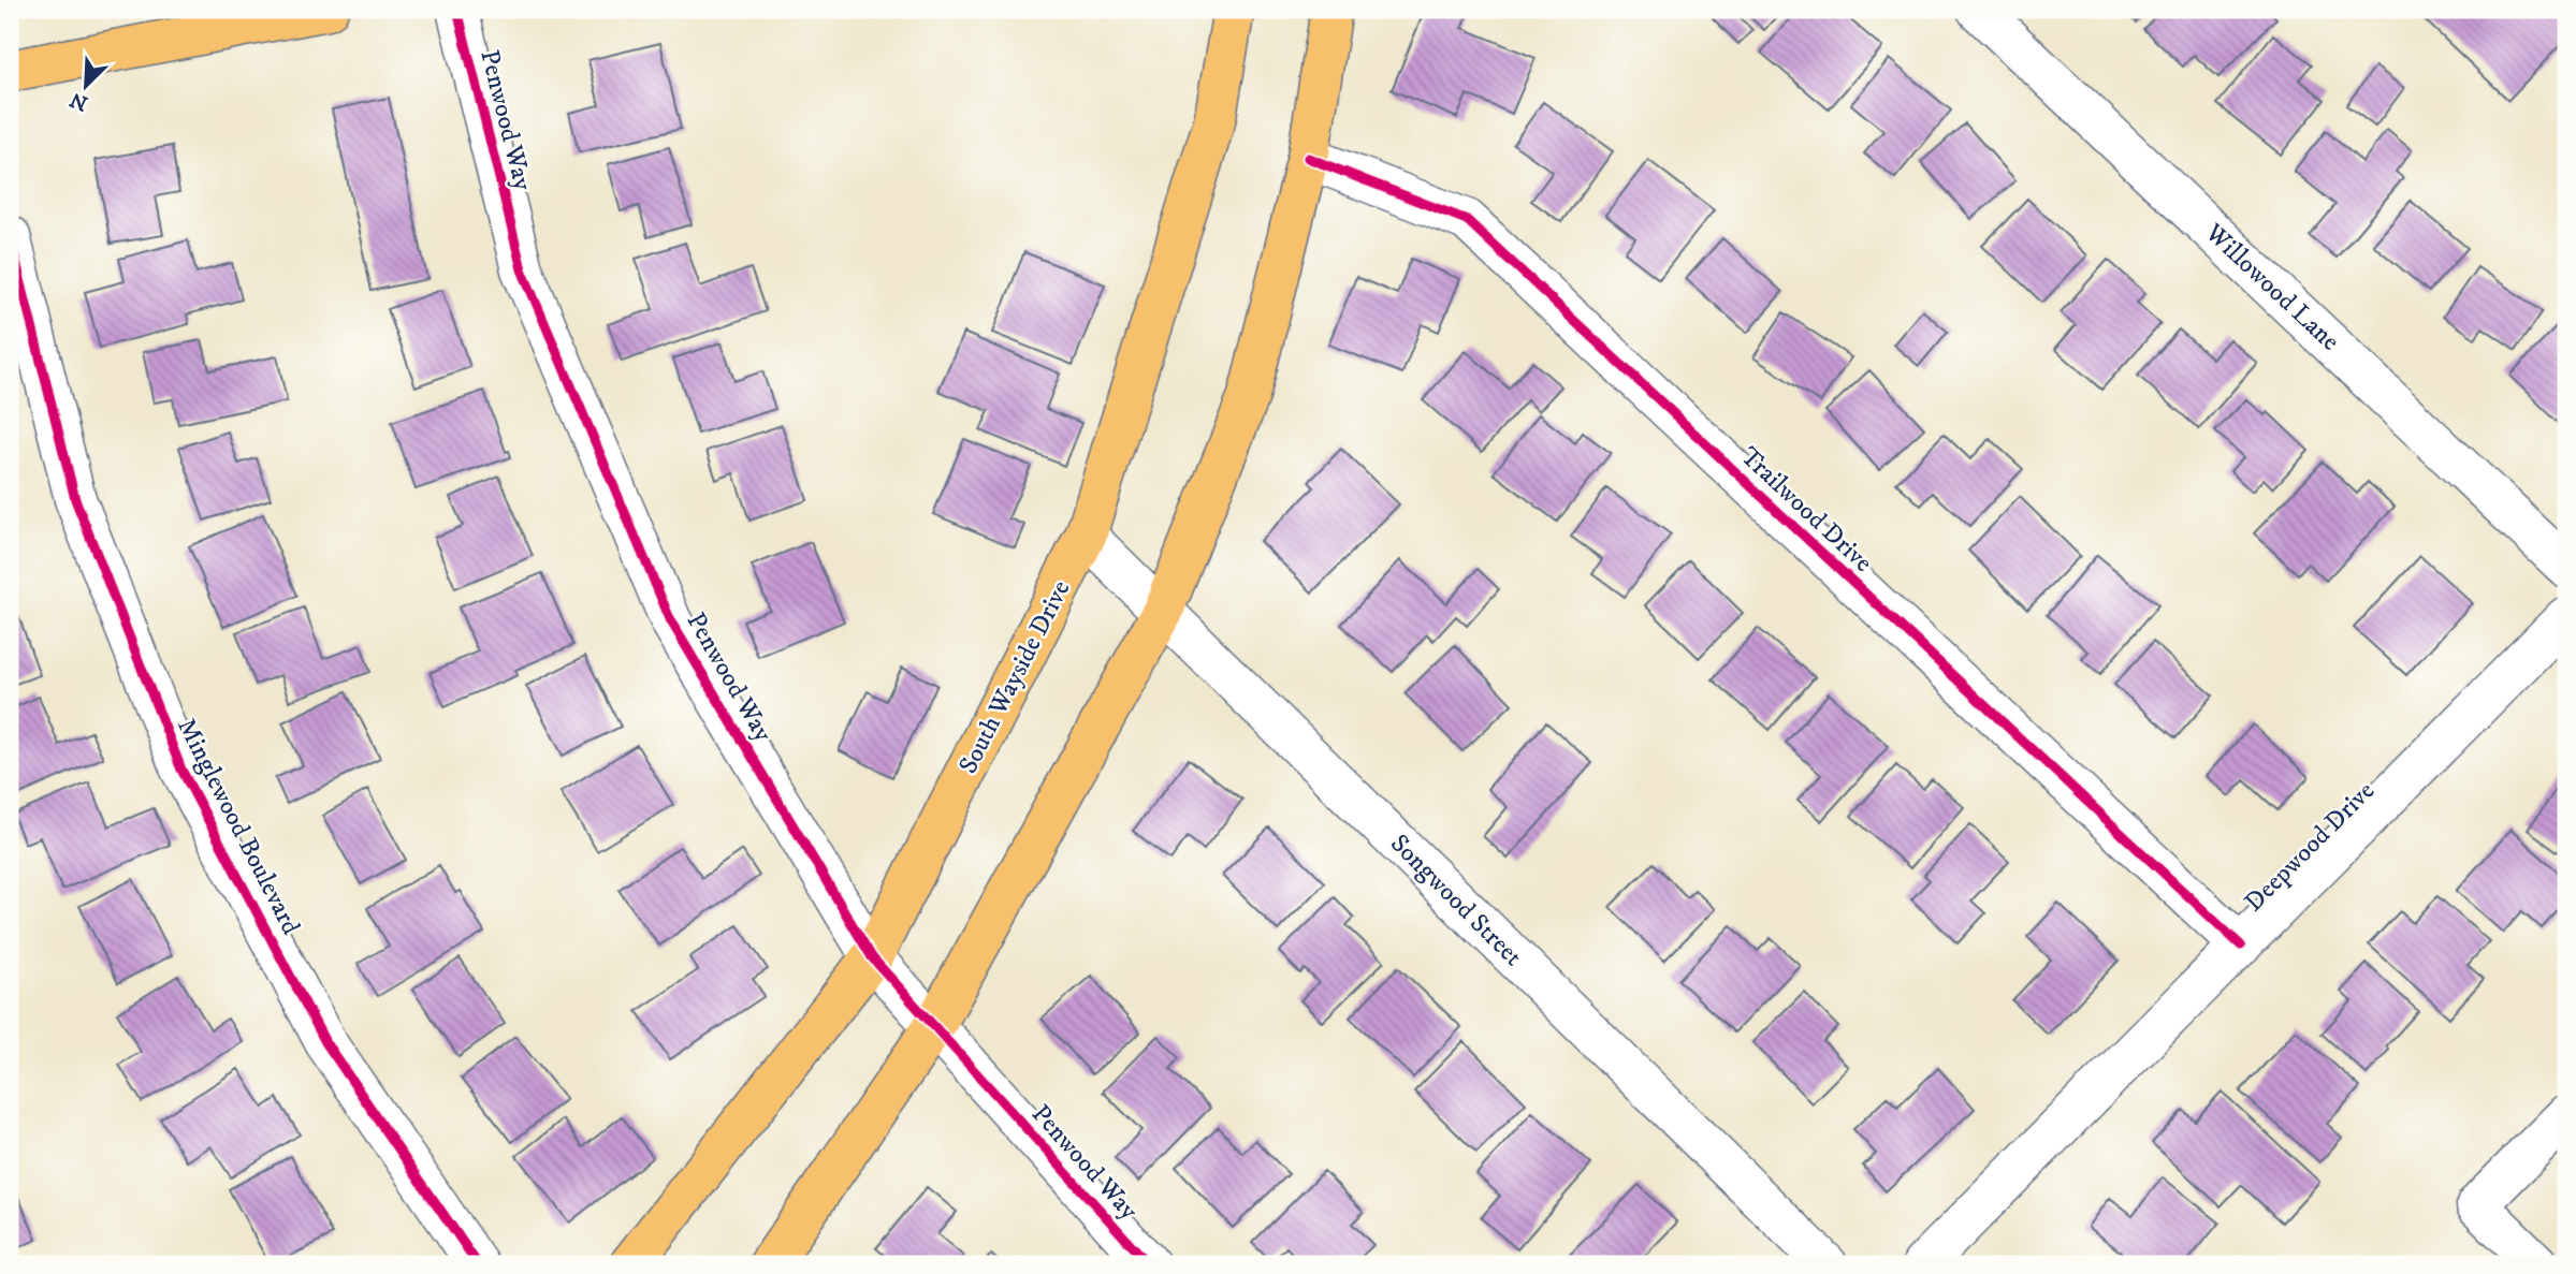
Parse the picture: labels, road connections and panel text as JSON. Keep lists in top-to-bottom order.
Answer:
{
  "streets": {
    "main road": ["South Wayside Drive"],
    "street": [
      "Penwood Way",
      "Willowood Lane",
      "Trailwood Drive",
      "Minglewood Boulevard",
      "Deepwood Drive",
      "Songwood Street"
    ]
  },
  "crossings": [
    ["Penwood Way", "South Wayside Drive"],
    ["Trailwood Drive", "Deepwood Drive"],
    ["South Wayside Drive", "Songwood Street"]
  ],
  "north": "bottom left"
}
